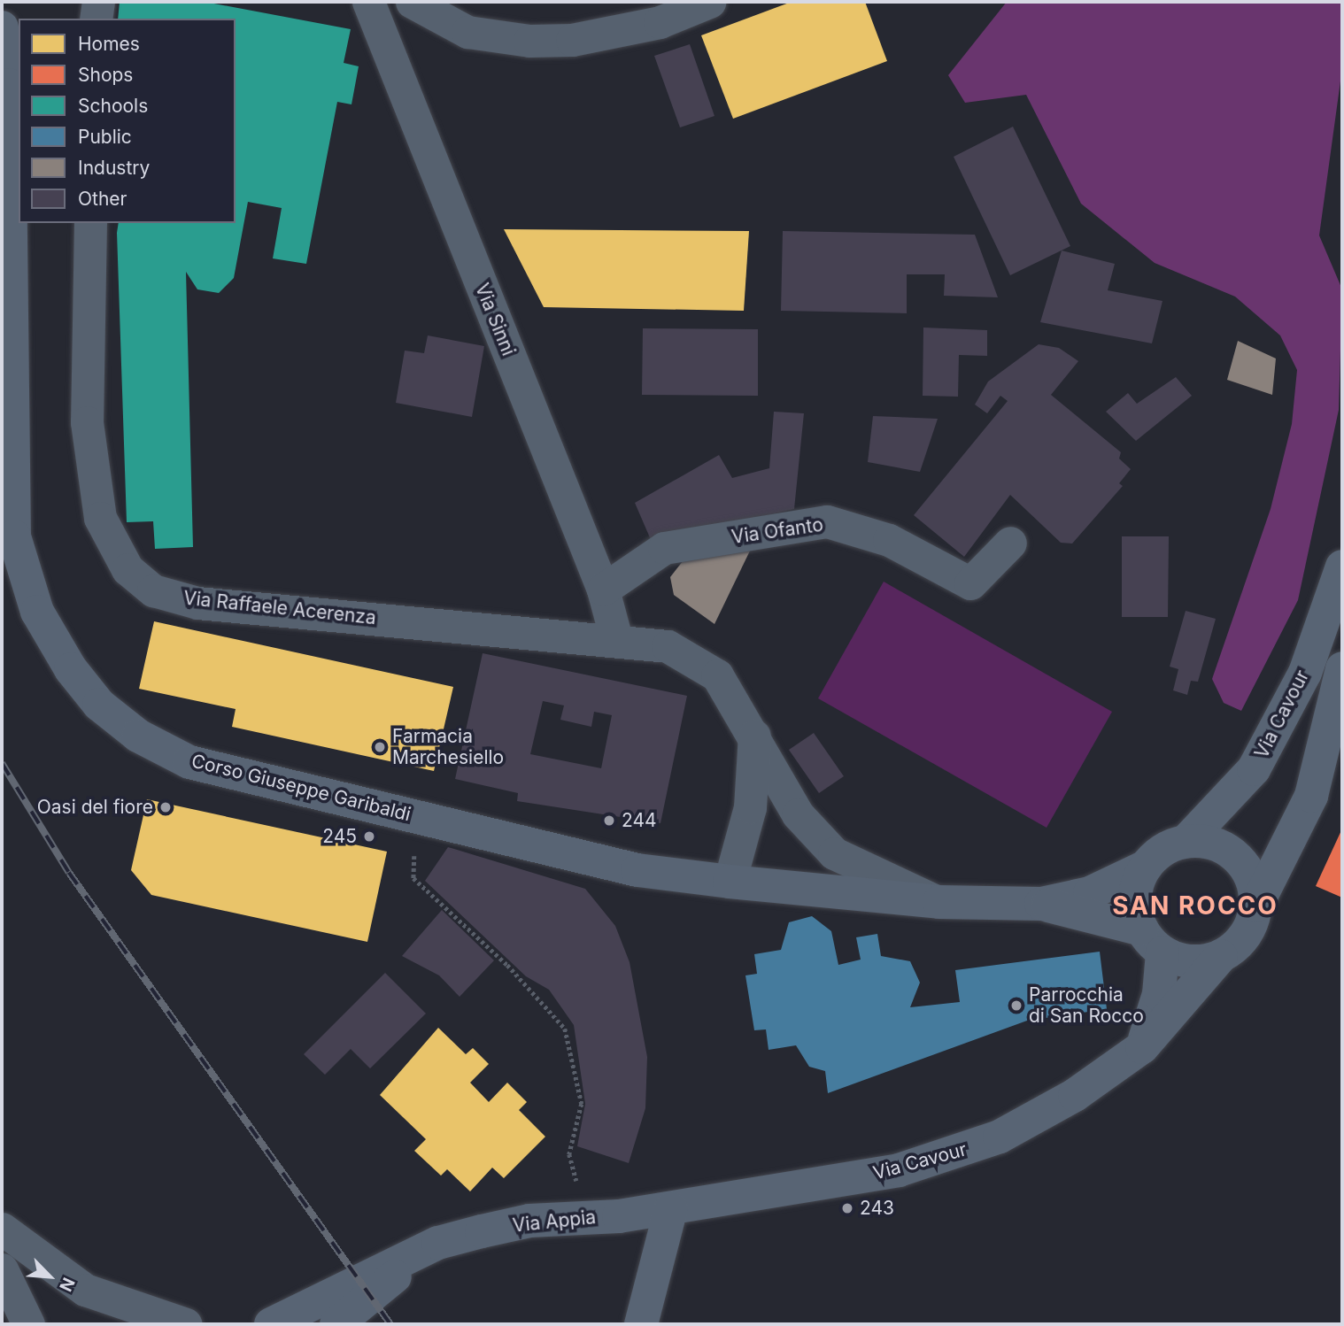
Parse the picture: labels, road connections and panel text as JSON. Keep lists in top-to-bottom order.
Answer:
{
  "streets": {
    "main road": ["Via Cavour", "Corso Giuseppe Garibaldi", "Via Appia"],
    "street": ["Via Sinni", "Via Ofanto", "Via Raffaele Acerenza"]
  },
  "crossings": [
    ["Via Sinni", "Via Ofanto"],
    ["Via Sinni", "Via Raffaele Acerenza"],
    ["Via Raffaele Acerenza", "Via Cavour"],
    ["Via Raffaele Acerenza", "Corso Giuseppe Garibaldi"],
    ["Via Cavour", "Corso Giuseppe Garibaldi"],
    ["Via Cavour", "Via Appia"]
  ],
  "districts": ["SAN ROCCO"],
  "places": [
    "Farmacia Marchesiello",
    "Oasi del fiore",
    "244",
    "245",
    "Parrocchia di San Rocco",
    "243"
  ],
  "legend": [
    "Homes",
    "Shops",
    "Schools",
    "Public",
    "Industry",
    "Other"
  ],
  "north": "bottom right"
}
